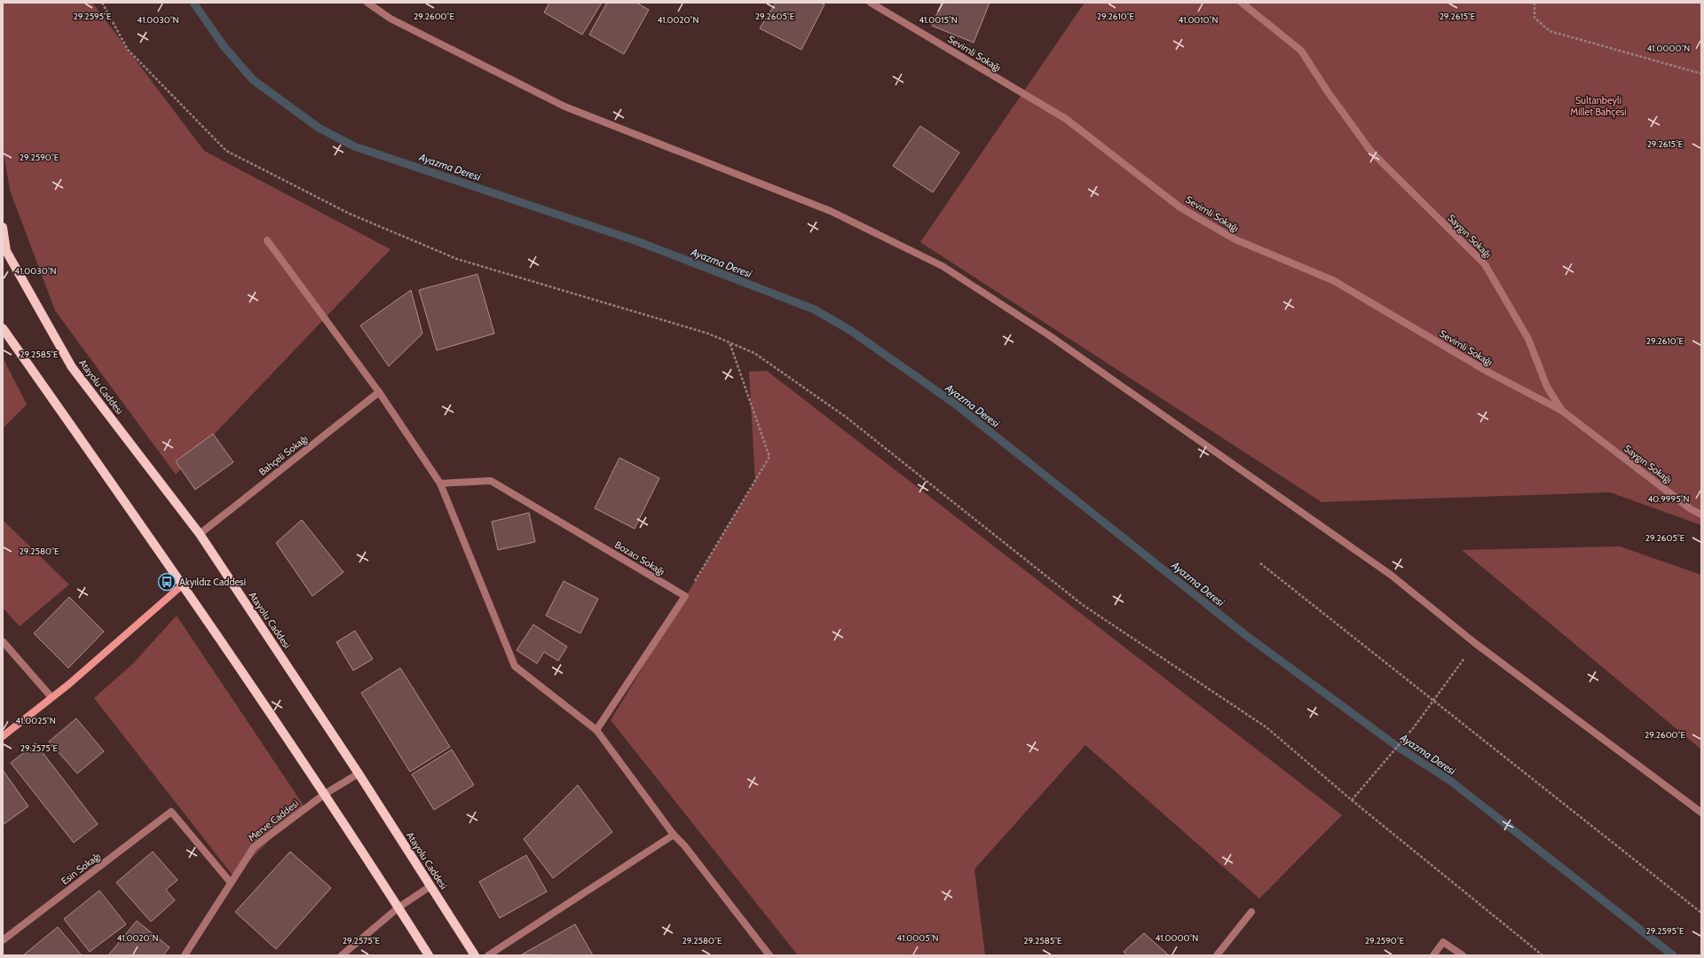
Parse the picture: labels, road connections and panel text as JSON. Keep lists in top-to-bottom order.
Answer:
{
  "streets": {
    "main road": ["Atayolu Caddesi"],
    "street": [
      "Sevimli Sokağı",
      "Saygın Sokağı",
      "Bahçeli Sokağı",
      "Bozacı Sokağı",
      "Merve Caddesi",
      "Esin Sokağı"
    ]
  },
  "crossings": [
    ["Sevimli Sokağı", "Saygın Sokağı"],
    ["Atayolu Caddesi", "Bahçeli Sokağı"],
    ["Atayolu Caddesi", "Merve Caddesi"],
    ["Merve Caddesi", "Esin Sokağı"]
  ],
  "water": ["Ayazma Deresi"],
  "parks": ["Sultanbeyli Millet Bahçesi"],
  "places": {
    "bus stop": ["Akyıldız Caddesi"]
  },
  "coordinates": [
    "29.2595°E",
    "29.2600°E",
    "29.2605°E",
    "29.2610°E",
    "29.2615°E",
    "41.0030°N",
    "41.0020°N",
    "41.0015°N",
    "41.0010°N",
    "41.0000°N",
    "29.2590°E",
    "29.2585°E",
    "40.9995°N",
    "29.2580°E",
    "41.0025°N",
    "29.2575°E",
    "41.0005°N"
  ]
}
